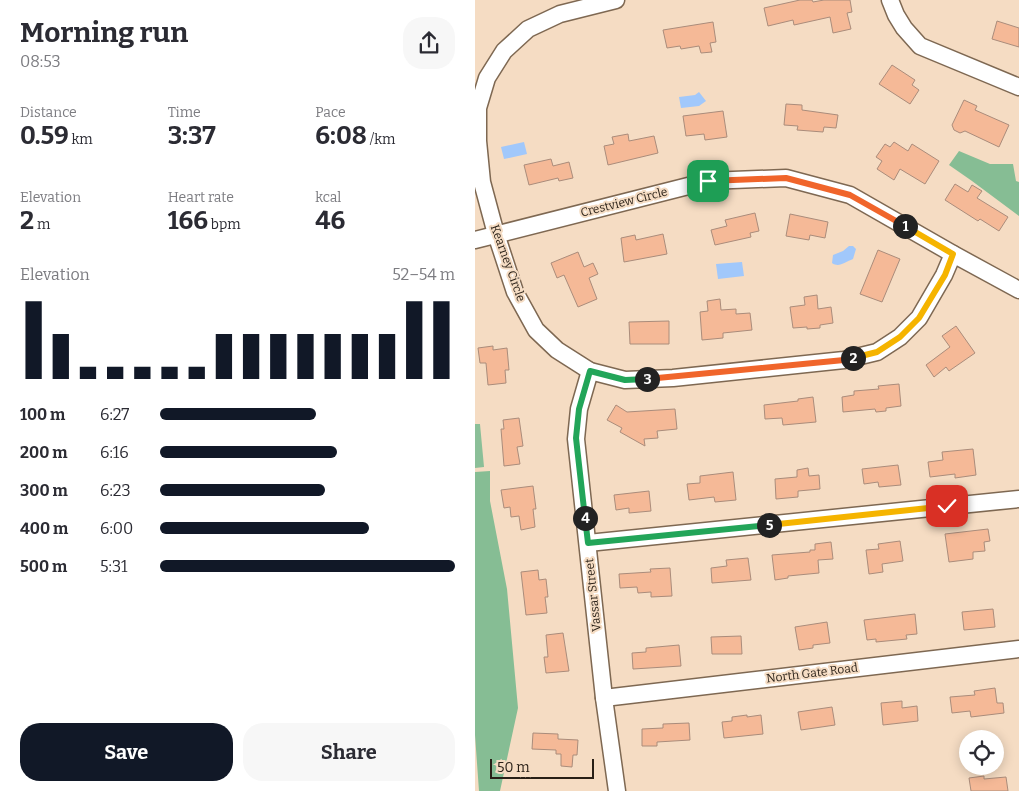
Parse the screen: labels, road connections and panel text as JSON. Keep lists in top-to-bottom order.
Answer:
{
  "streets": {
    "street": [
      "Crestview Circle",
      "Kearney Circle",
      "Vassar Street",
      "North Gate Road"
    ]
  },
  "crossings": [
    ["Crestview Circle", "Kearney Circle"],
    ["Kearney Circle", "Vassar Street"],
    ["Vassar Street", "North Gate Road"]
  ],
  "scale_bar": "50 m",
  "page": {
    "heading": ["Morning run", "08:53"],
    "stats": [
      ["Distance", "0.59 km"],
      ["Time", "3:37"],
      ["Pace", "6:08 /km"],
      ["Elevation", "2 m"],
      ["Heart rate", "166 bpm"],
      ["kcal", "46"]
    ],
    "pins": [
      "1",
      "2",
      "3",
      "4",
      "5"
    ],
    "chart": ["Elevation", "52–54 m"],
    "list": [
      {
        "name": "100 m",
        "note": "6:27"
      },
      {
        "name": "200 m",
        "note": "6:16"
      },
      {
        "name": "300 m",
        "note": "6:23"
      },
      {
        "name": "400 m",
        "note": "6:00"
      },
      {
        "name": "500 m",
        "note": "5:31"
      }
    ],
    "buttons": ["Save", "Share"],
    "scale": "50 m"
  }
}
